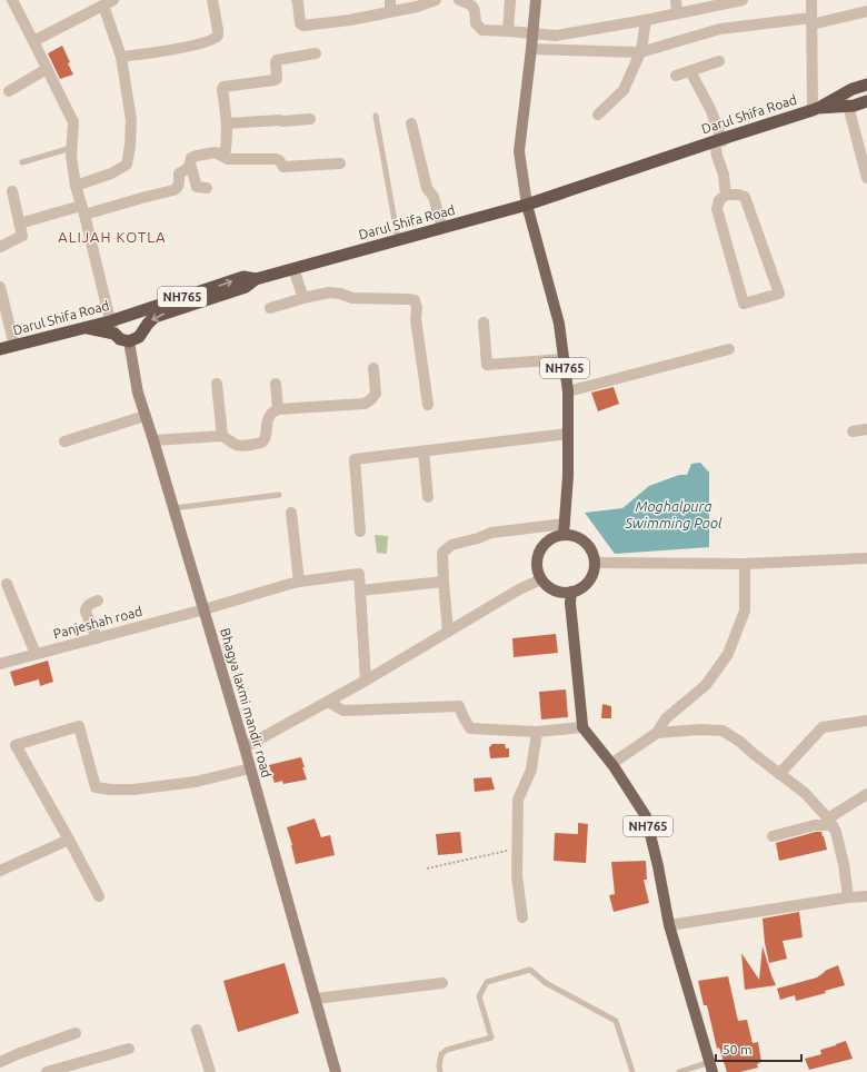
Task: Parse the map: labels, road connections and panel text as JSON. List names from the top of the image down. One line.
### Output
{"streets":{"highway":["Darul Shifa Road","NH765"],"main road":["Bhagya laxmi mandir road"],"street":["Panjeshah road"]},"crossings":[["Darul Shifa Road","NH765"],["NH765","Bhagya laxmi mandir road"],["Panjeshah road","Bhagya laxmi mandir road"]],"districts":["ALIJAH KOTLA"],"water":["Moghalpura Swimming Pool"],"scale_bar":"50 m"}
